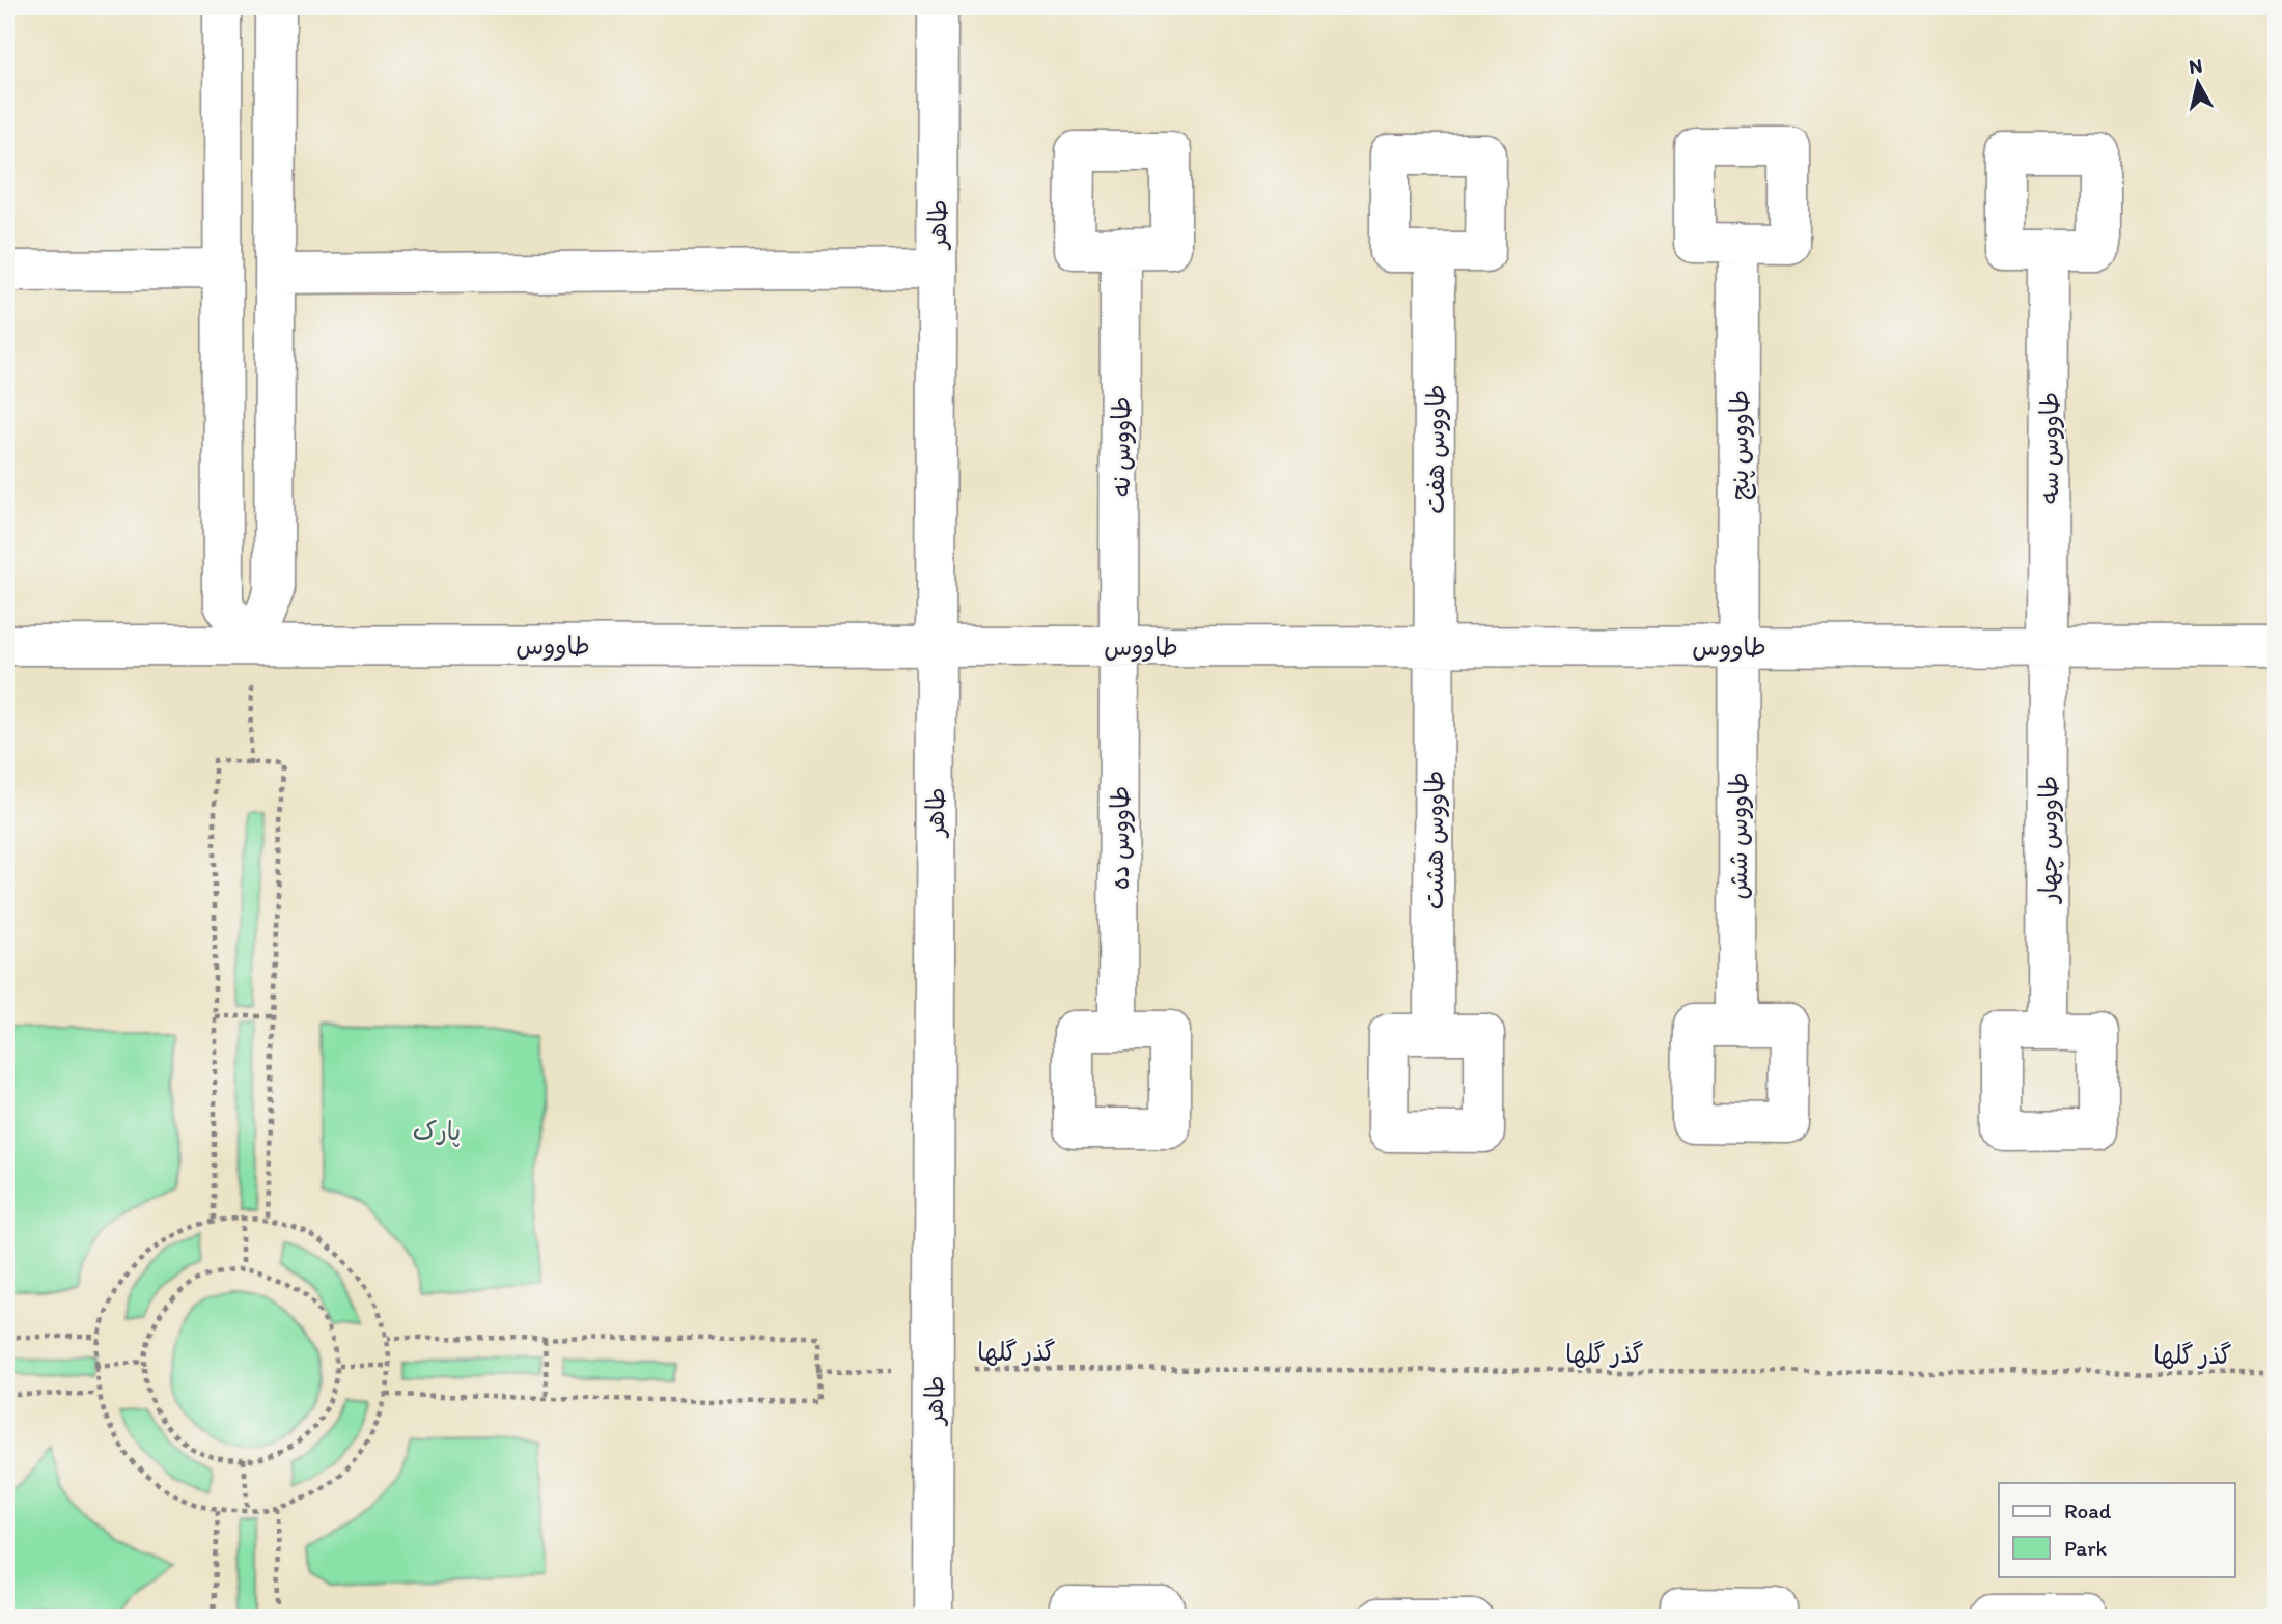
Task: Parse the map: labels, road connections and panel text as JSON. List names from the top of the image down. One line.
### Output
{"streets":{"street":["طاهر","طاووس پنج","طاووس نه","طاووس سه","طاووس هفت","طاووس","طاووس شش","طاووس ده","طاووس چهار","طاووس هشت"],"path":["گذر گلها"]},"crossings":[["طاهر","طاووس"],["طاهر","گذر گلها"],["طاووس پنج","طاووس"],["طاووس پنج","طاووس شش"],["طاووس نه","طاووس"],["طاووس نه","طاووس ده"],["طاووس سه","طاووس"],["طاووس سه","طاووس چهار"],["طاووس هفت","طاووس"],["طاووس هفت","طاووس هشت"],["طاووس","طاووس شش"],["طاووس","طاووس ده"],["طاووس","طاووس چهار"],["طاووس","طاووس هشت"]],"parks":["پارک"],"legend":["Road","Park"],"north":"top"}
